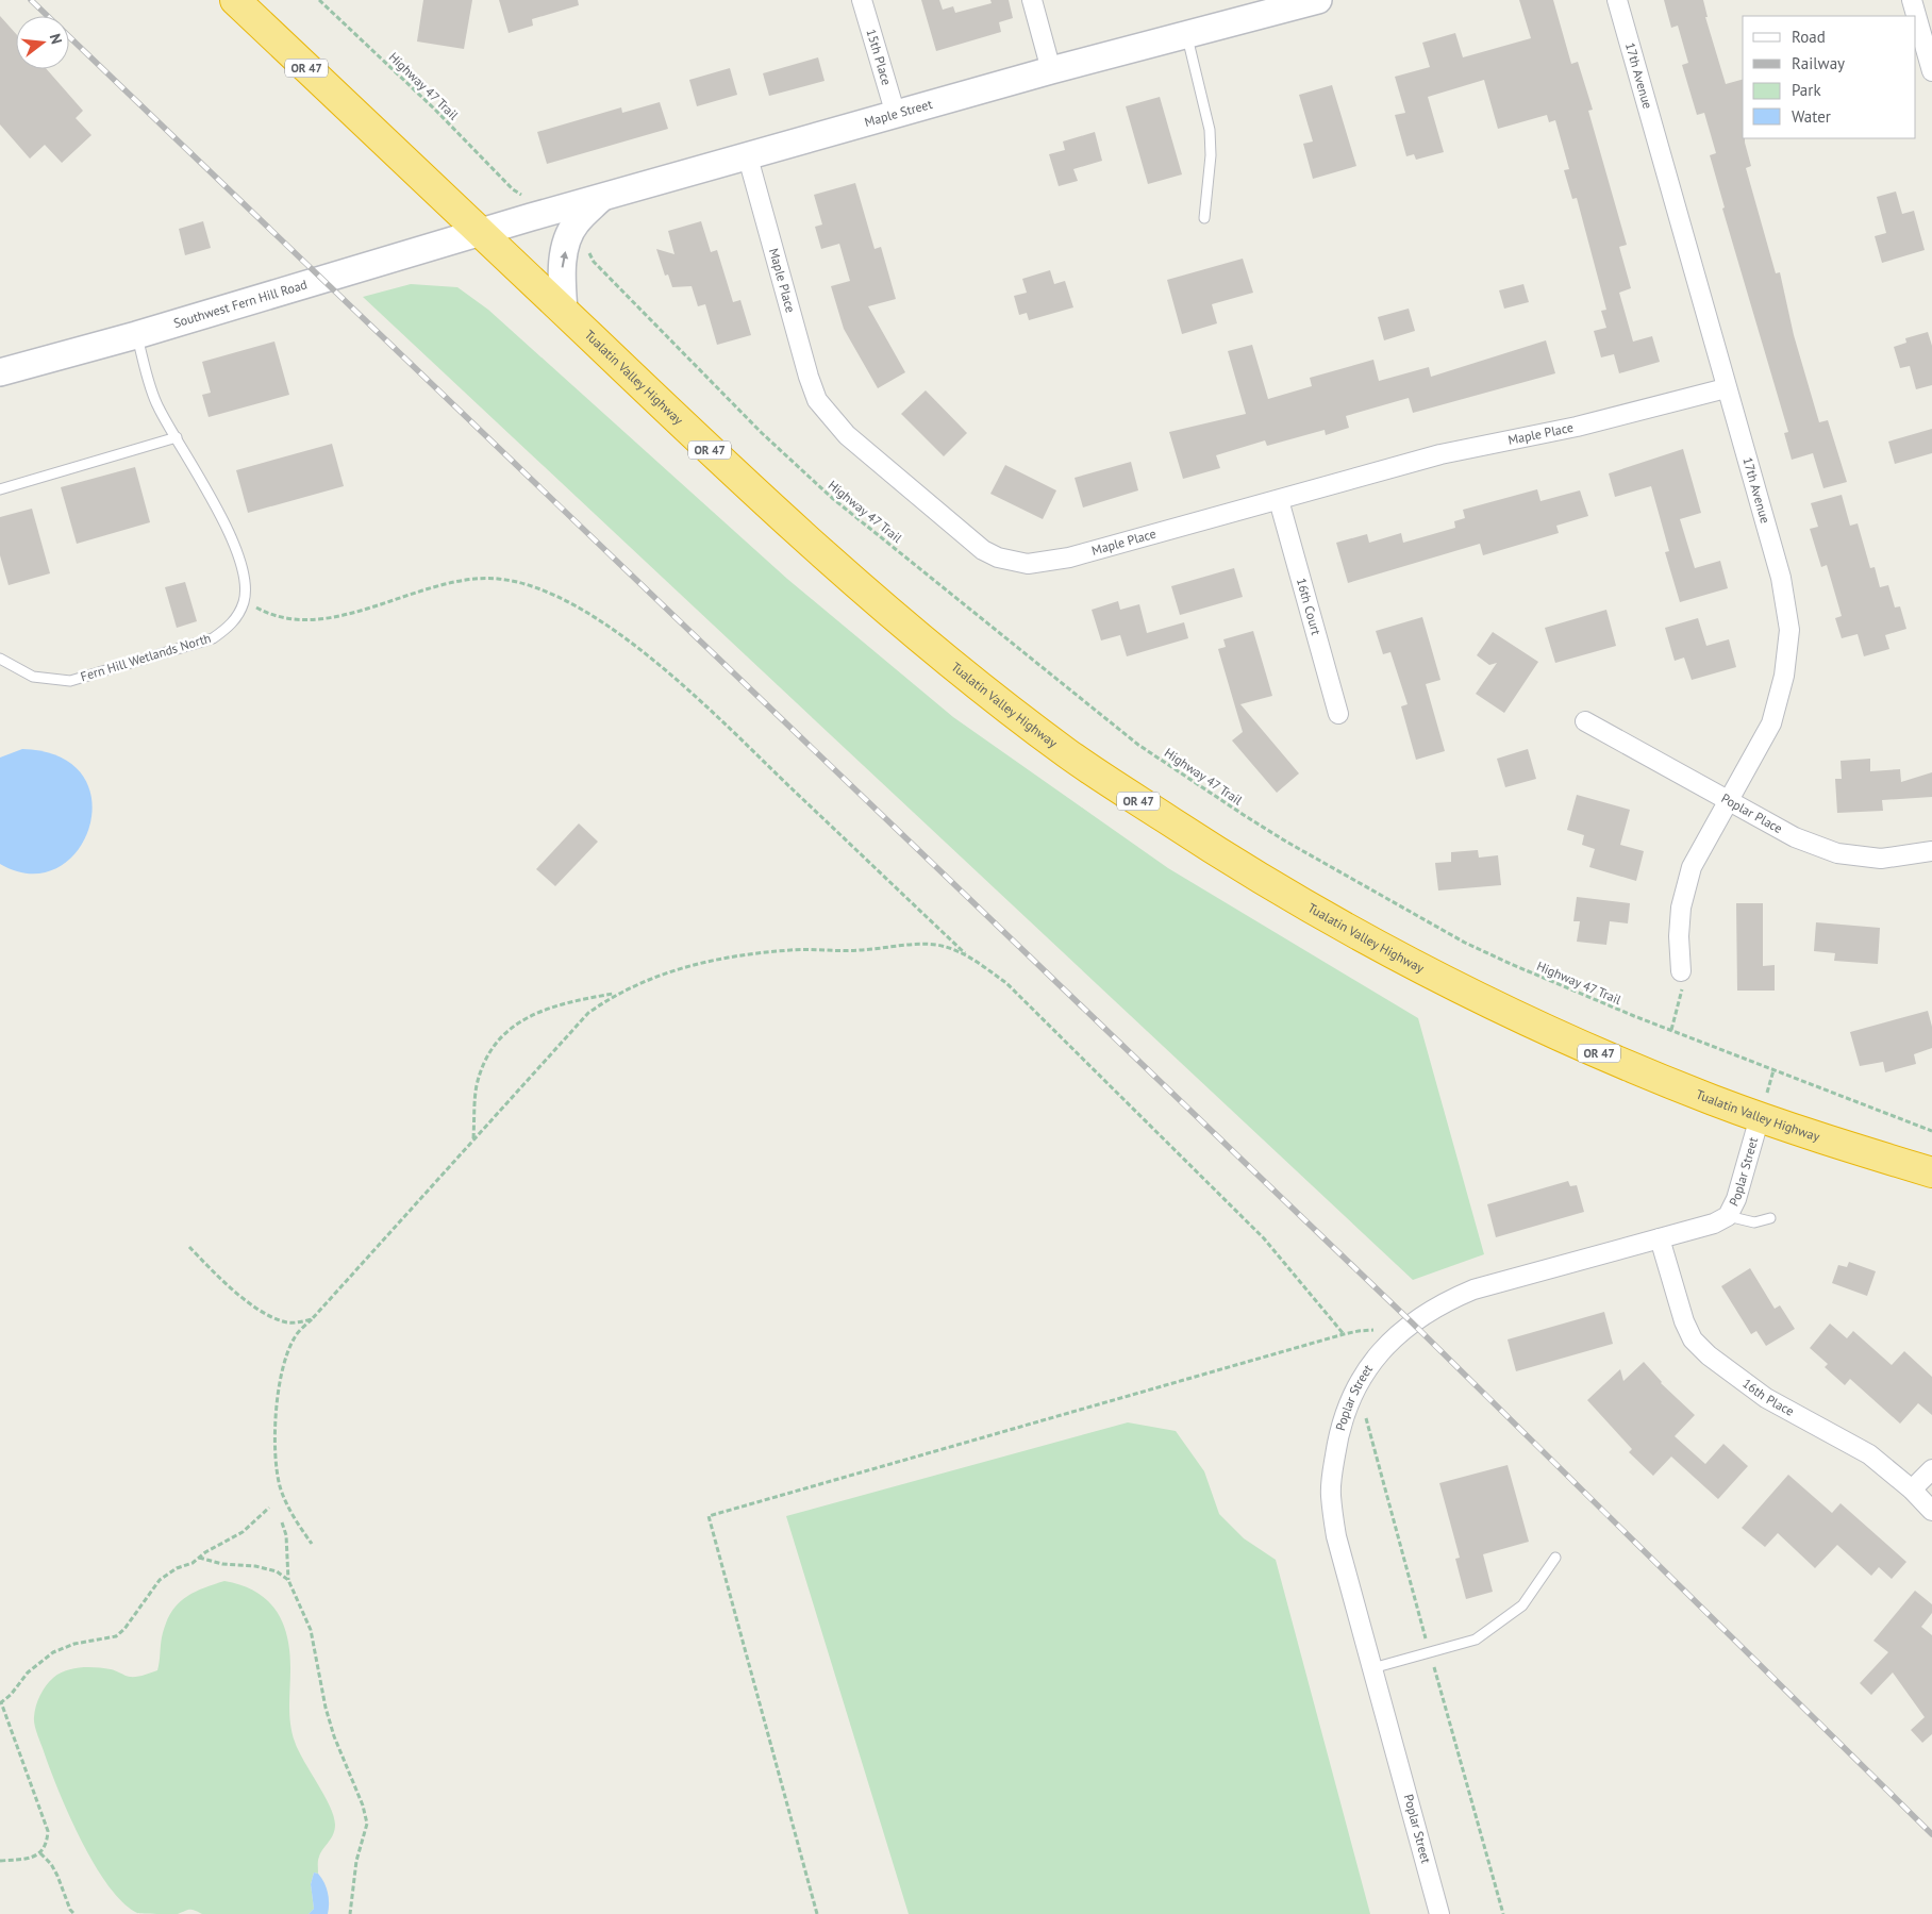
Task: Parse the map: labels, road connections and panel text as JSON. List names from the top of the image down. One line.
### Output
{"streets":{"highway":["OR 47","Tualatin Valley Highway"],"street":["15th Place","17th Avenue","Maple Street","Maple Place","Southwest Fern Hill Road","16th Court","Poplar Place","Poplar Street","16th Place"],"lane":["Fern Hill Wetlands North"],"path":["Highway 47 Trail"]},"crossings":[["15th Place","Maple Street"],["17th Avenue","Maple Place"],["17th Avenue","Poplar Place"],["Maple Street","Maple Place"],["Maple Street","Southwest Fern Hill Road"],["Maple Street","Tualatin Valley Highway"],["Maple Place","16th Court"],["Southwest Fern Hill Road","Tualatin Valley Highway"],["Tualatin Valley Highway","Poplar Street"],["Poplar Street","16th Place"]],"legend":["Road","Railway","Park","Water"],"north":"right"}
